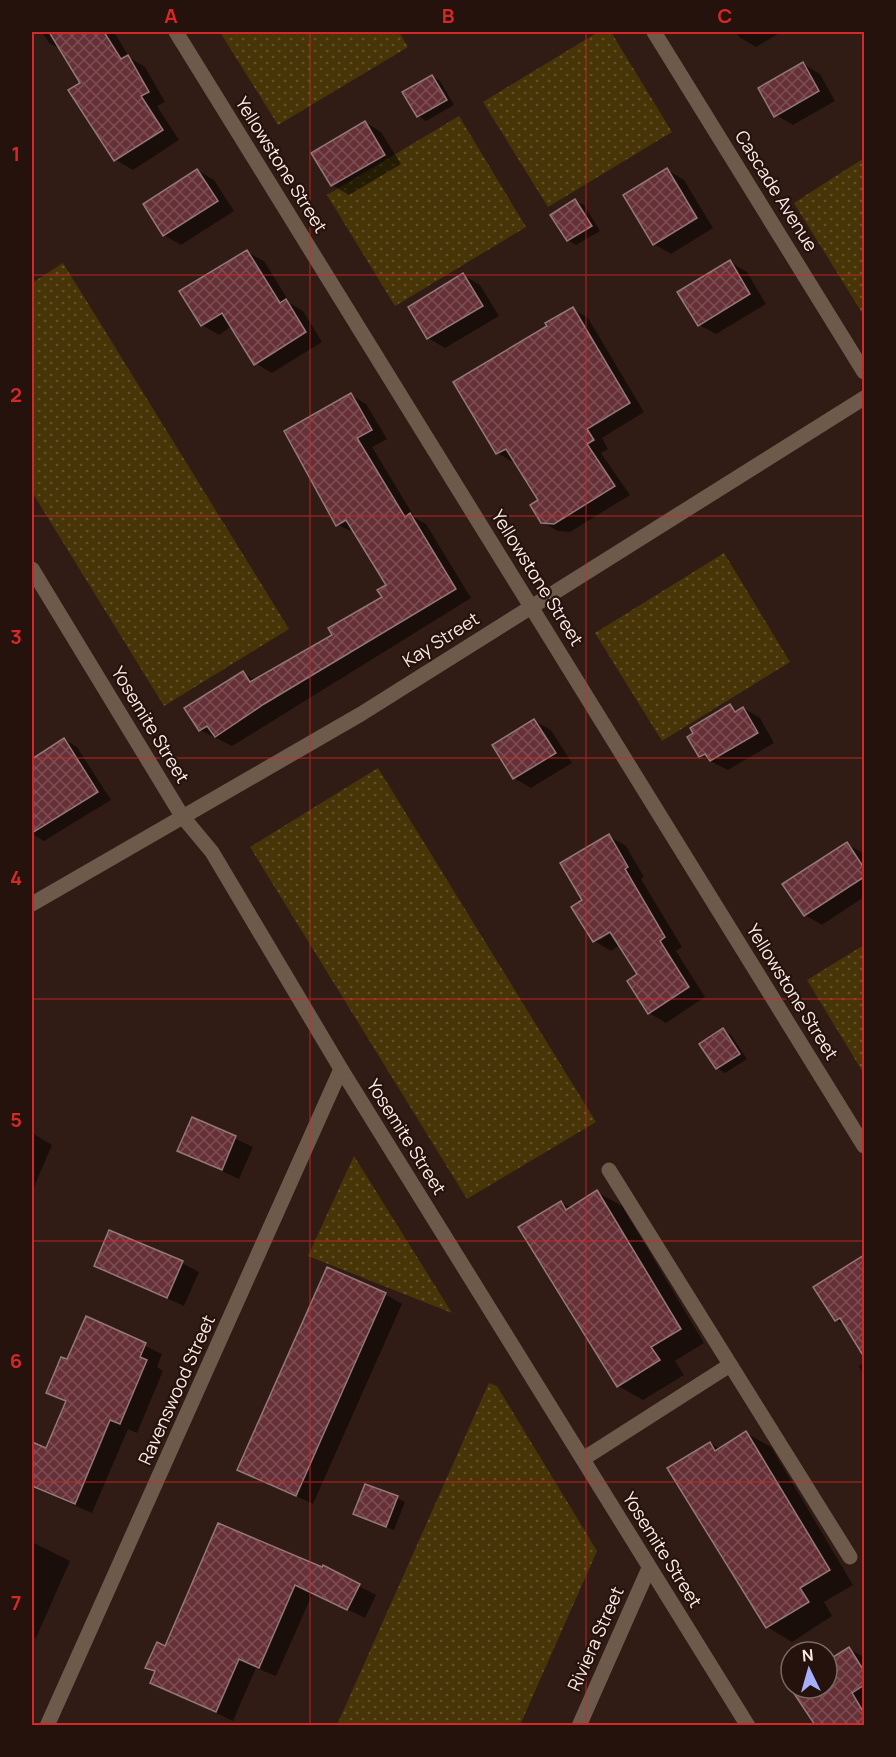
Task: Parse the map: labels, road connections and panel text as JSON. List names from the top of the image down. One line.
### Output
{"streets":{"street":["Yellowstone Street","Cascade Avenue","Kay Street","Yosemite Street","Ravenswood Street","Riviera Street"]},"crossings":[["Yellowstone Street","Kay Street"],["Kay Street","Yosemite Street"],["Yosemite Street","Ravenswood Street"],["Yosemite Street","Riviera Street"]],"north":"top","grid":{"columns":["A","B","C"],"rows":["1","2","3","4","5","6","7"]}}
